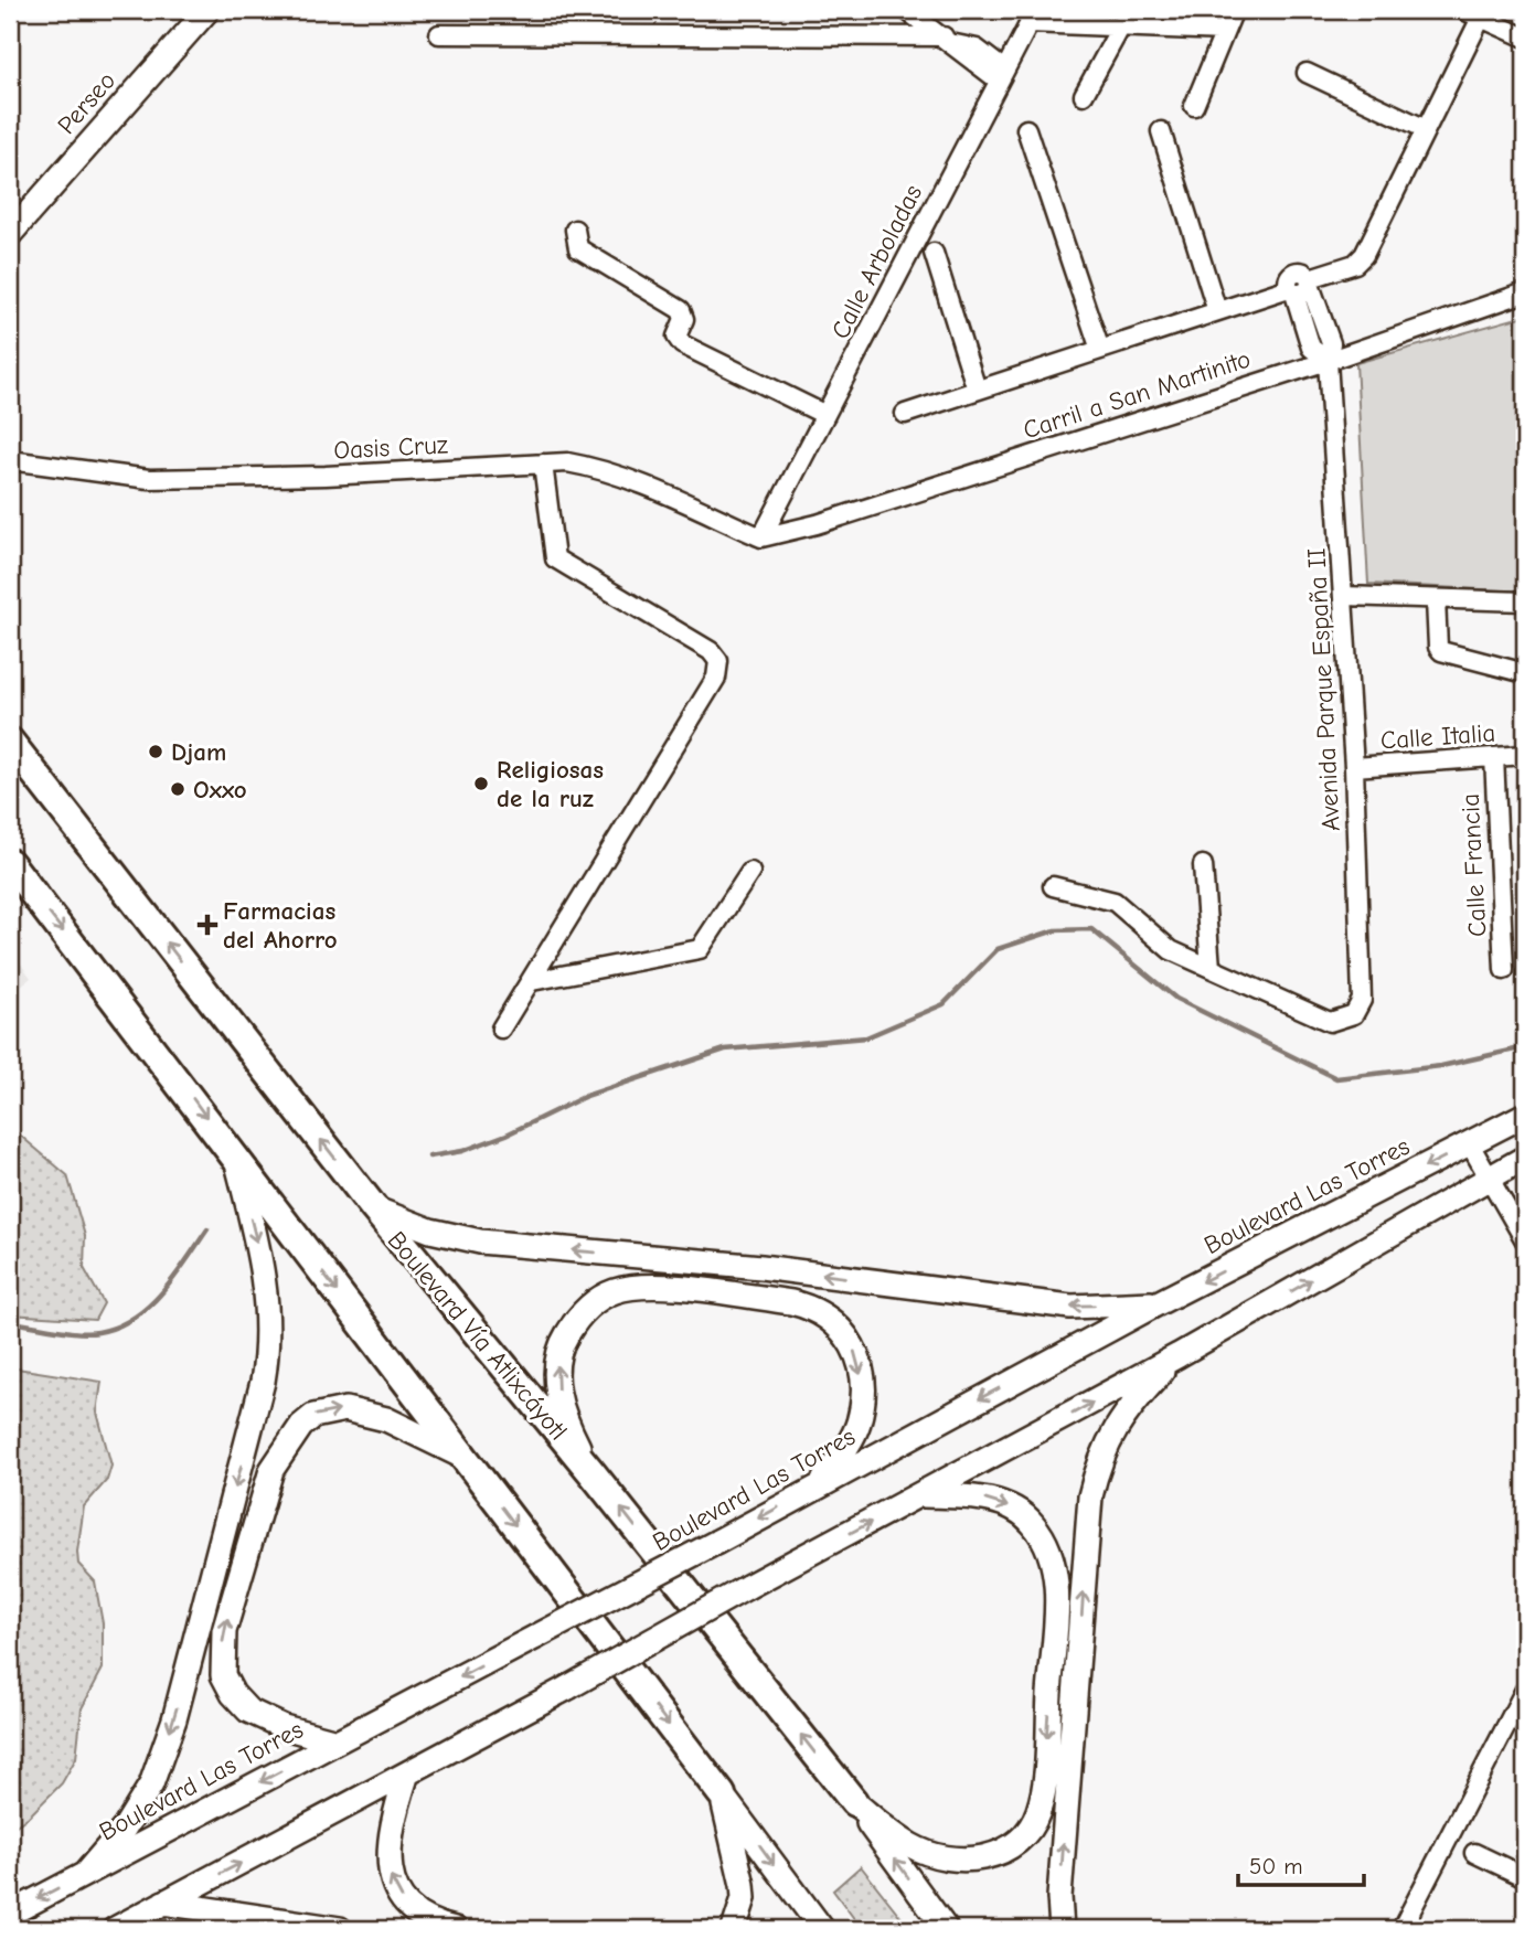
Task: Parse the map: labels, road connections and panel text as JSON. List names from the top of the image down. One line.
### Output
{"streets":{"main road":["Perseo","Boulevard Las Torres","Boulevard Vía Atlixcáyotl"],"street":["Calle Arboladas","Carril a San Martinito","Oasis Cruz","Avenida Parque España II","Calle Italia","Calle Francia"]},"crossings":[["Calle Arboladas","Carril a San Martinito"],["Calle Arboladas","Oasis Cruz"],["Carril a San Martinito","Oasis Cruz"],["Carril a San Martinito","Avenida Parque España II"],["Avenida Parque España II","Calle Italia"],["Calle Italia","Calle Francia"]],"places":{"other":["Djam","Religiosas de la ruz","Oxxo"],"health":["Farmacias del Ahorro"]},"scale_bar":"50 m"}
